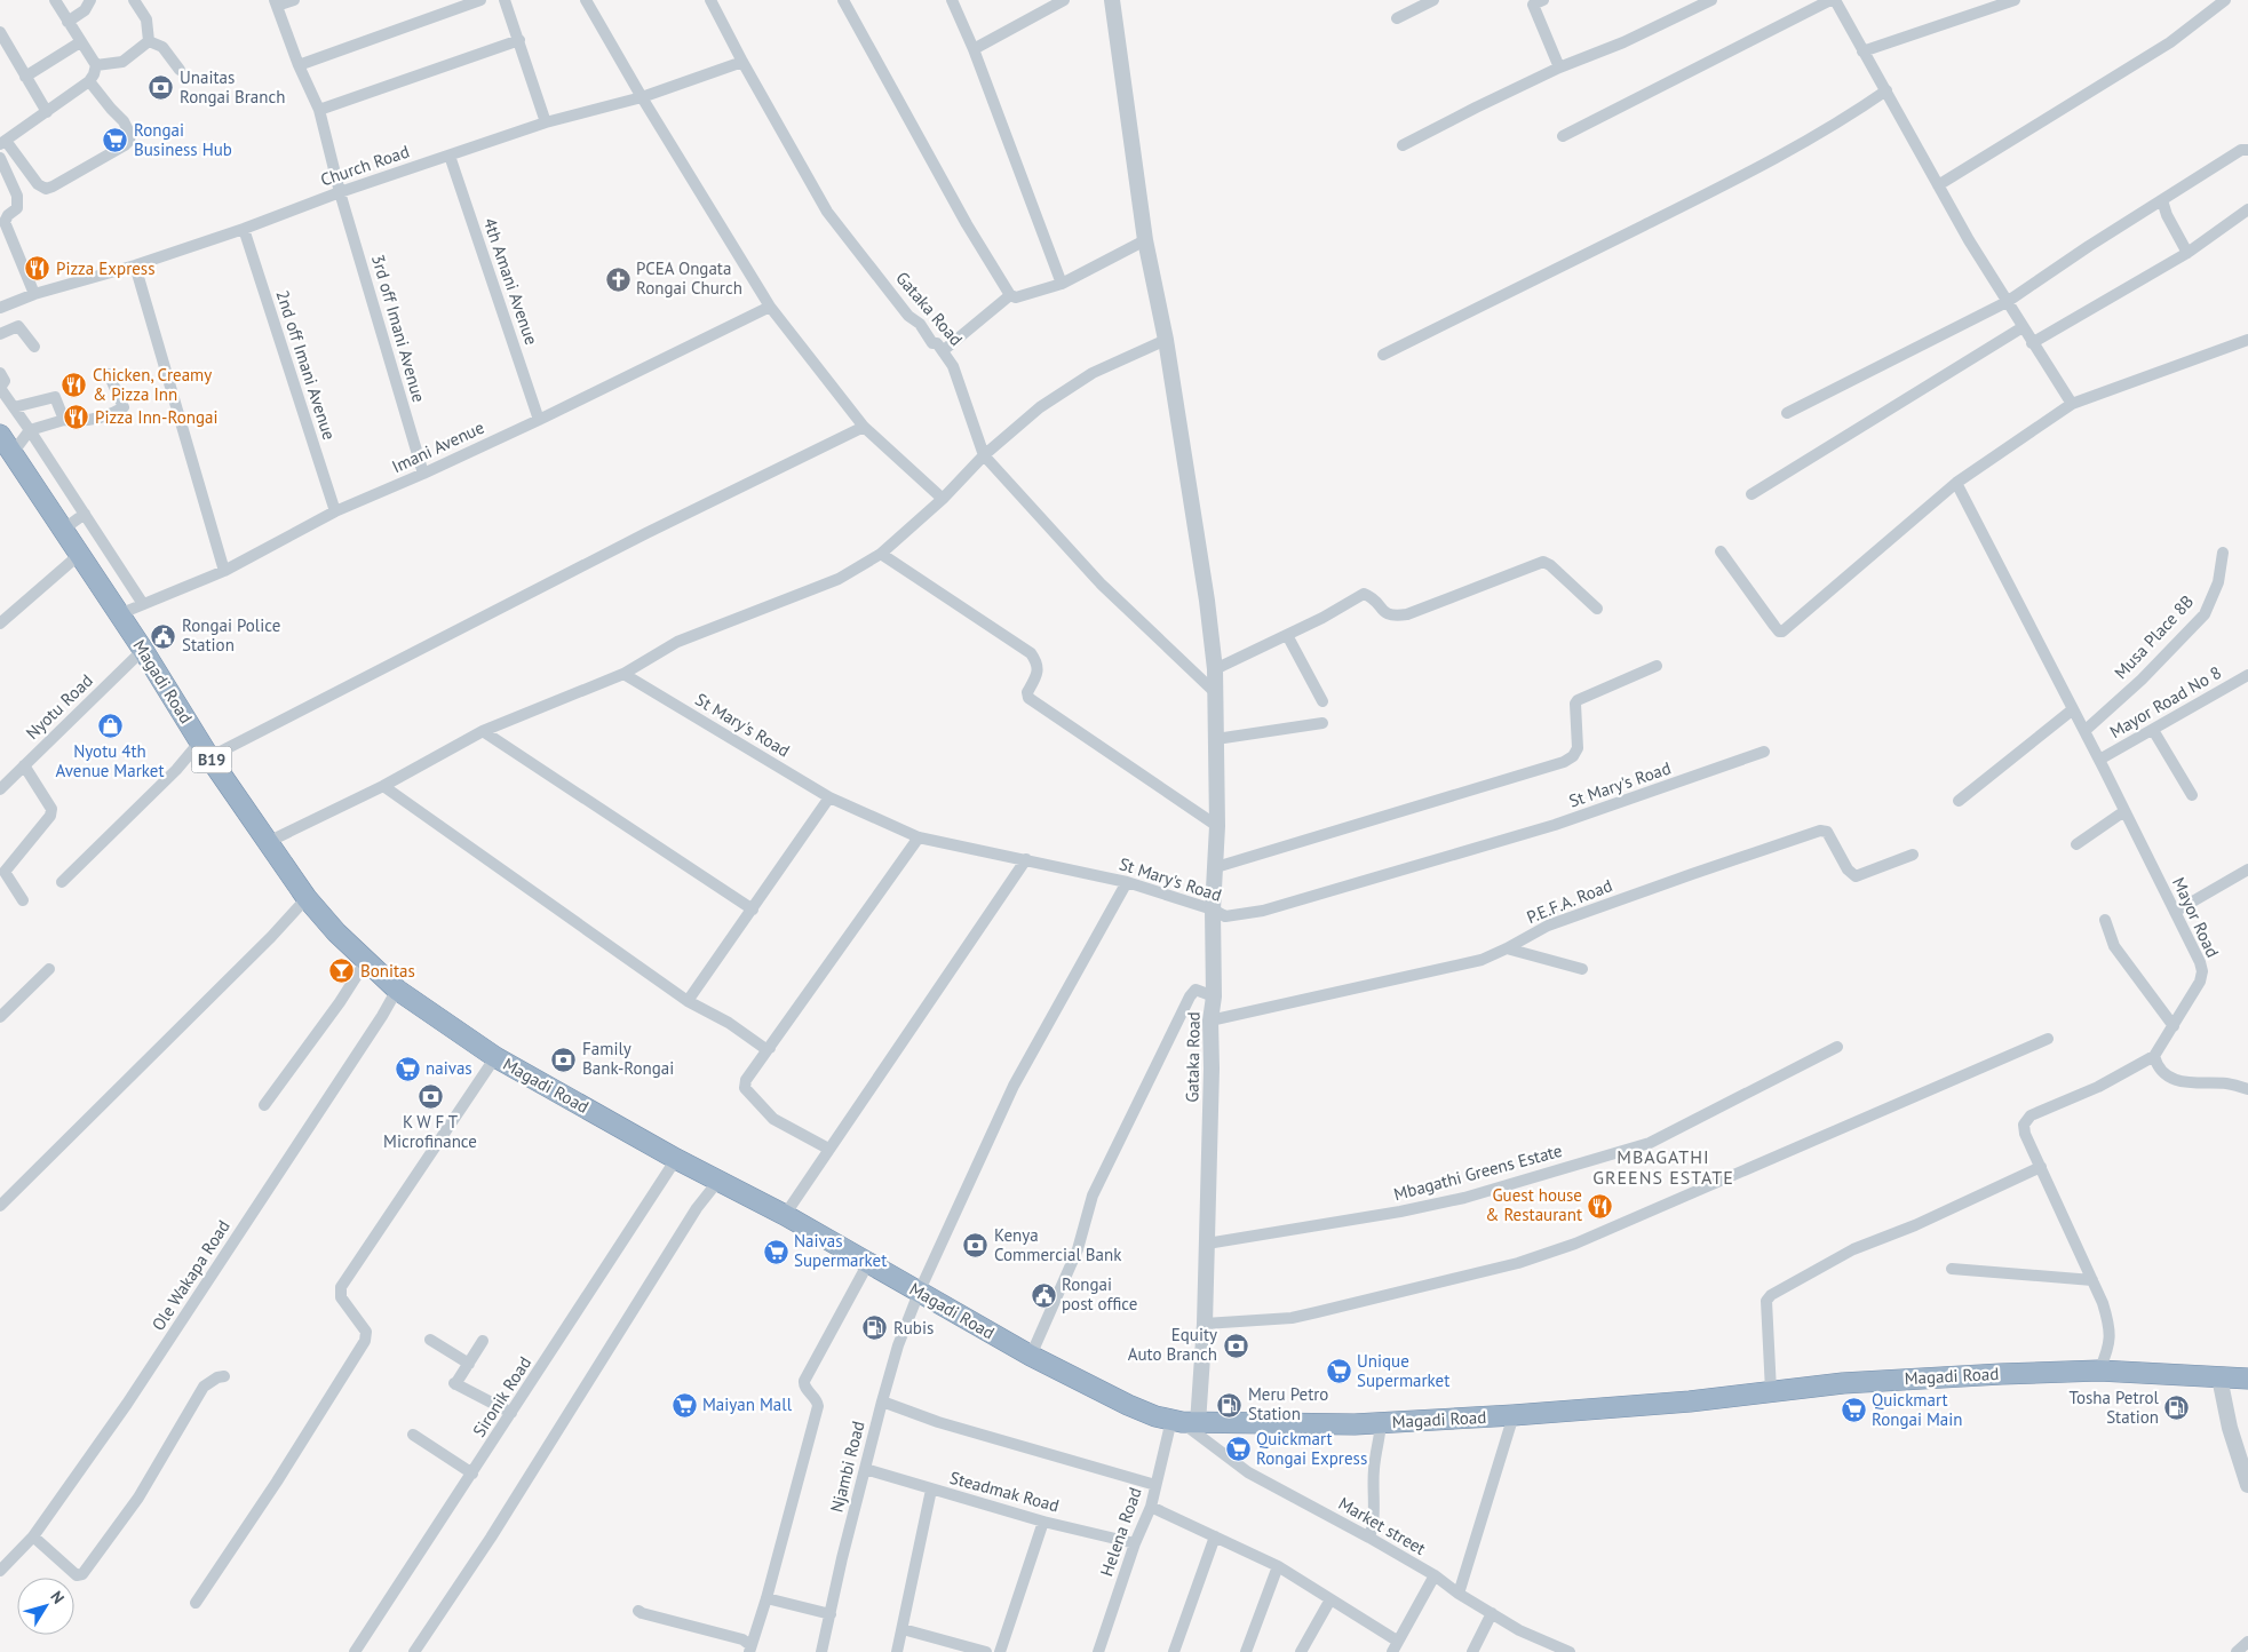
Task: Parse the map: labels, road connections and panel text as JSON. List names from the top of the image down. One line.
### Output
{"streets":{"highway":["Magadi Road","B19"],"street":["Church Road","4th Amani Avenue","Gataka Road","3rd off Imani Avenue","2nd off Imani Avenue","Imani Avenue","Musa Place 8B","Mayor Road No 8","Nyotu Road","St Mary's Road","P.E.F.A. Road","Mayor Road","Mbagathi Greens Estate","Ole Wakapa Road","Sironik Road","Njambi Road","Steadmak Road","Market street","Helena Road"]},"crossings":[["Church Road","4th Amani Avenue"],["Church Road","Gataka Road"],["Church Road","3rd off Imani Avenue"],["Church Road","2nd off Imani Avenue"],["4th Amani Avenue","Imani Avenue"],["Gataka Road","Magadi Road"],["Gataka Road","St Mary's Road"],["Gataka Road","P.E.F.A. Road"],["Gataka Road","Mbagathi Greens Estate"],["Gataka Road","Market street"],["Gataka Road","Helena Road"],["3rd off Imani Avenue","Imani Avenue"],["2nd off Imani Avenue","Imani Avenue"],["Imani Avenue","Magadi Road"],["Musa Place 8B","Mayor Road"],["Magadi Road","Nyotu Road"],["Magadi Road","Mayor Road"],["Magadi Road","Ole Wakapa Road"],["Magadi Road","Sironik Road"],["Magadi Road","Njambi Road"],["Magadi Road","Market street"],["Magadi Road","Helena Road"],["Mayor Road No 8","Mayor Road"],["St Mary's Road","Njambi Road"],["Njambi Road","Steadmak Road"],["Steadmak Road","Helena Road"],["Market street","Helena Road"]],"districts":["MBAGATHI GREENS ESTATE"],"places":{"bank":["Unaitas Rongai Branch","Family Bank-Rongai","K W F T Microfinance","Kenya Commercial Bank","Equity Auto Branch"],"supermarket":["Rongai Business Hub","naivas","Naivas Supermarket","Unique Supermarket","Maiyan Mall","Quickmart Rongai Main","Quickmart Rongai Express"],"restaurant":["Pizza Express","Chicken, Creamy & Pizza Inn","Pizza Inn-Rongai","Guest house & Restaurant"],"church":["PCEA Ongata Rongai Church"],"public building":["Rongai Police Station","Rongai post office"],"shop":["Nyotu 4th Avenue Market"],"bar":["Bonitas"],"fuel station":["Rubis","Meru Petro Station","Tosha Petrol Station"]},"north":"top right"}
